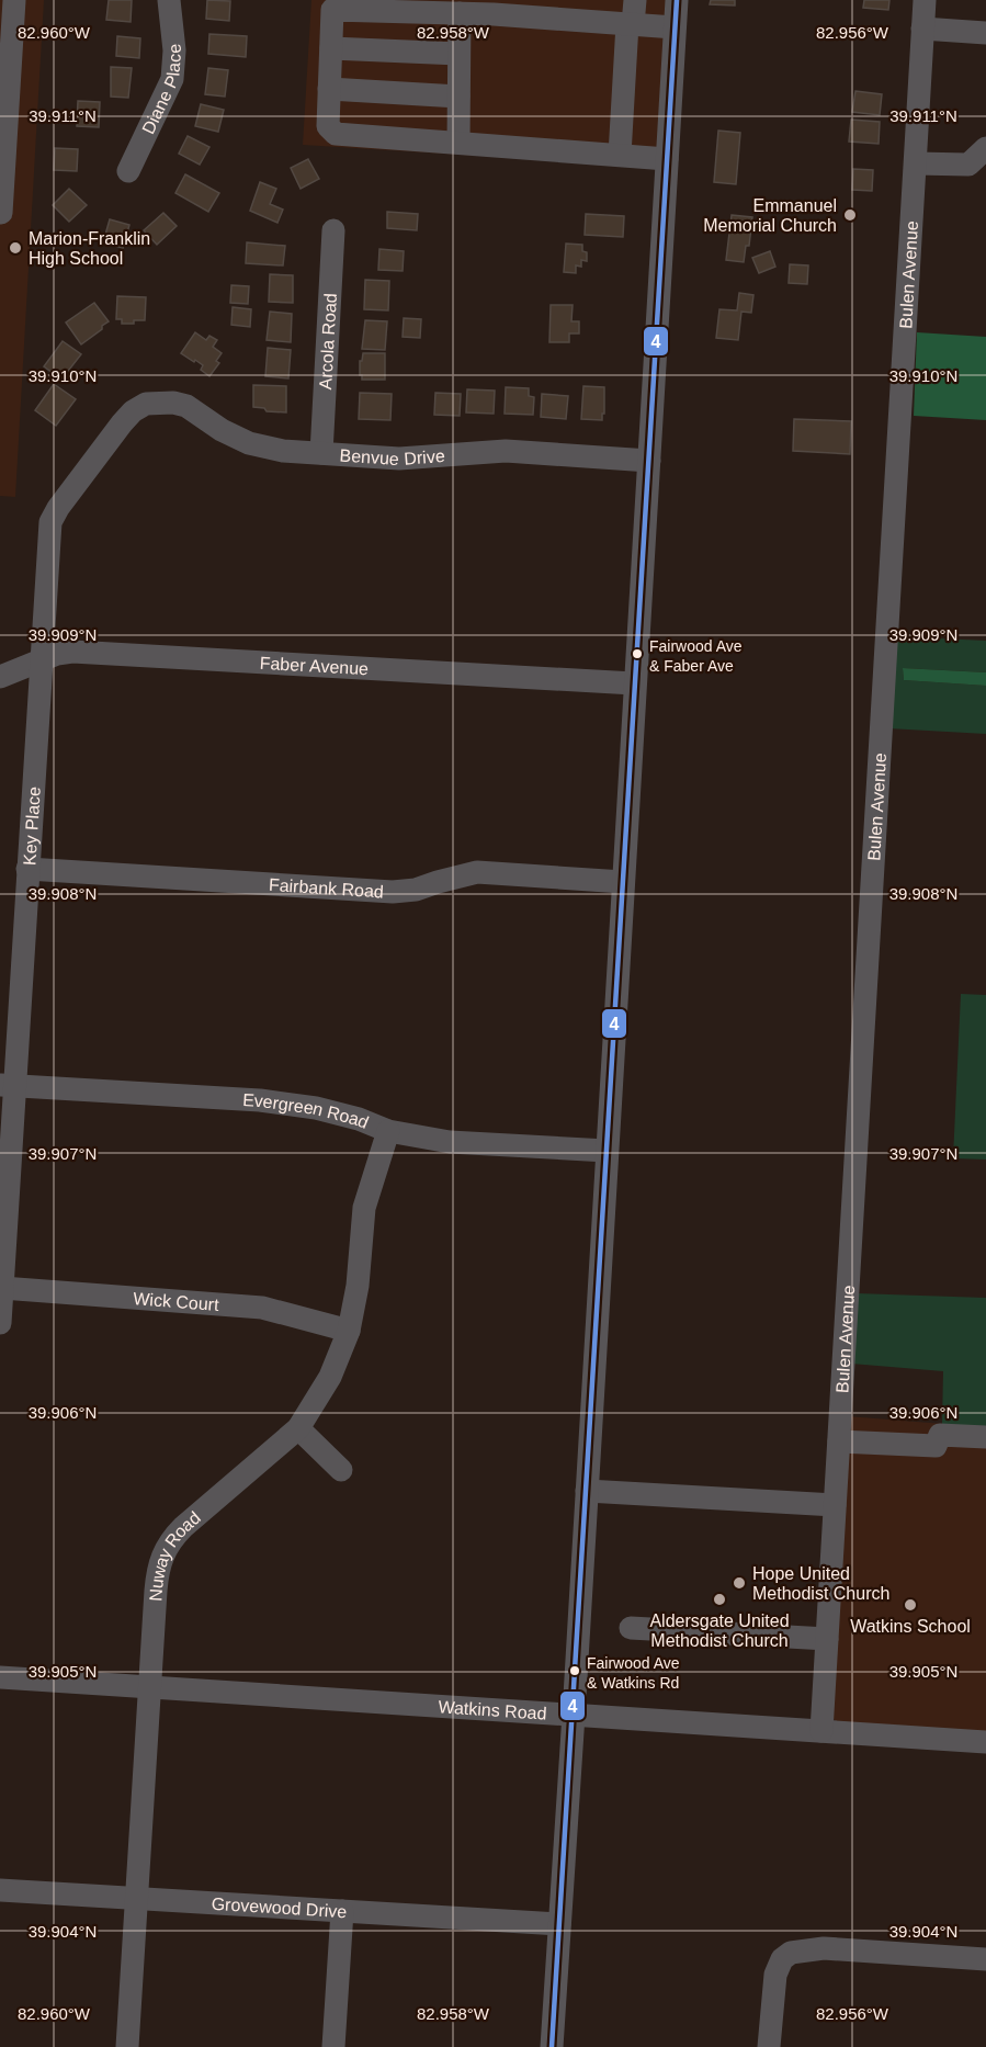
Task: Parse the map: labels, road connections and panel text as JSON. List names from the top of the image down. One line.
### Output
{"streets":{"street":["Diane Place","Bulen Avenue","Arcola Road","Benvue Drive","Faber Avenue","Key Place","Fairbank Road","Evergreen Road","Wick Court","Nuway Road","Watkins Road","Grovewood Drive"]},"crossings":[["Bulen Avenue","Watkins Road"],["Arcola Road","Benvue Drive"],["Benvue Drive","Key Place"],["Faber Avenue","Key Place"],["Key Place","Fairbank Road"],["Key Place","Evergreen Road"],["Key Place","Wick Court"],["Evergreen Road","Nuway Road"],["Wick Court","Nuway Road"],["Nuway Road","Watkins Road"],["Nuway Road","Grovewood Drive"]],"places":["Emmanuel Memorial Church","Marion-Franklin High School","Fairwood Ave & Faber Ave","Hope United Methodist Church","Aldersgate United Methodist Church","Watkins School","Fairwood Ave & Watkins Rd"],"lines":["transit line 4"],"coordinates":["82.960°W","82.958°W","82.956°W","39.911°N","39.910°N","39.909°N","39.908°N","39.907°N","39.906°N","39.905°N","39.904°N"]}
